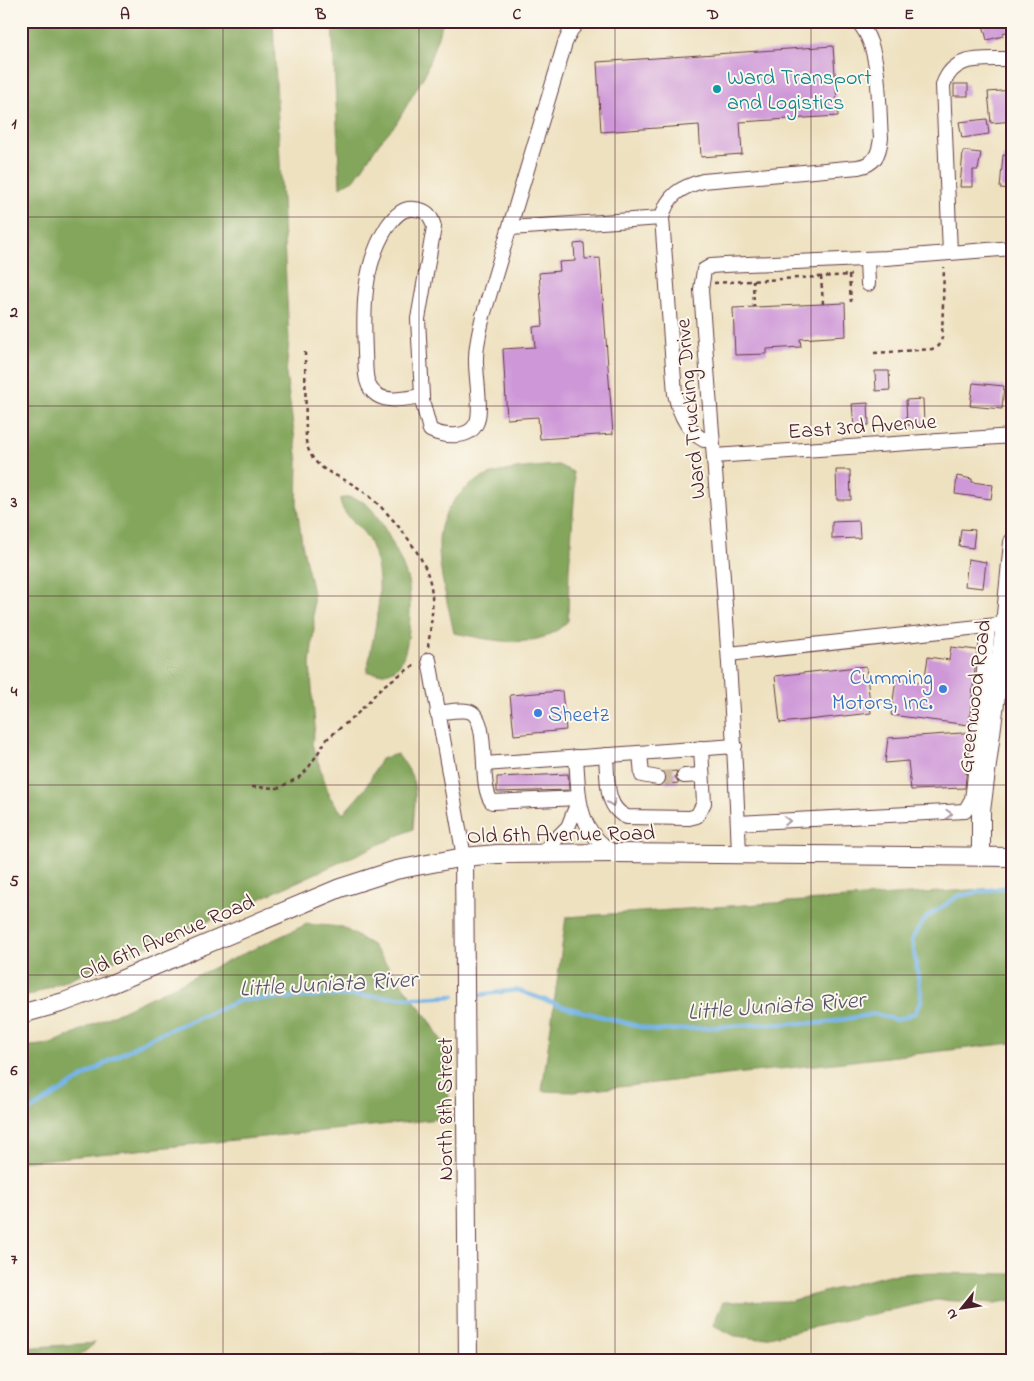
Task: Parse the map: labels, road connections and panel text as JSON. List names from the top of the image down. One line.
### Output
{"streets":{"main road":["Greenwood Road","Old 6th Avenue Road","North 8th Street"],"street":["Ward Trucking Drive","East 3rd Avenue"]},"crossings":[["Ward Trucking Drive","East 3rd Avenue"],["Ward Trucking Drive","Old 6th Avenue Road"],["Greenwood Road","Old 6th Avenue Road"],["Old 6th Avenue Road","North 8th Street"]],"water":["Little Juniata River"],"places":["Ward Transport and Logistics","Cumming Motors, Inc.","Sheetz"],"north":"bottom left","grid":{"columns":["A","B","C","D","E"],"rows":["1","2","3","4","5","6","7"]}}
